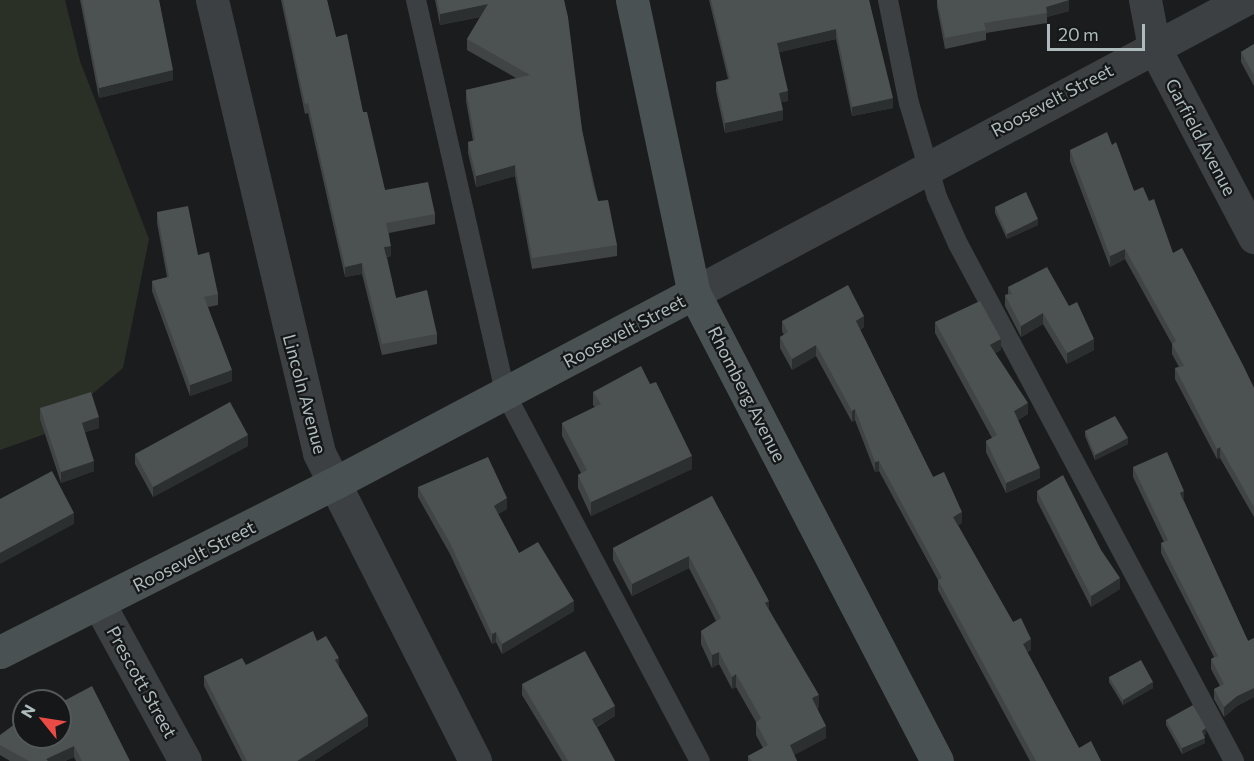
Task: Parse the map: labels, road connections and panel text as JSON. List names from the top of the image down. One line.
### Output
{"streets":{"street":["Roosevelt Street","Garfield Avenue","Lincoln Avenue","Rhomberg Avenue","Prescott Street"]},"crossings":[["Roosevelt Street","Garfield Avenue"],["Roosevelt Street","Lincoln Avenue"],["Roosevelt Street","Rhomberg Avenue"],["Roosevelt Street","Prescott Street"]],"scale_bar":"20 m","north":"top left"}
